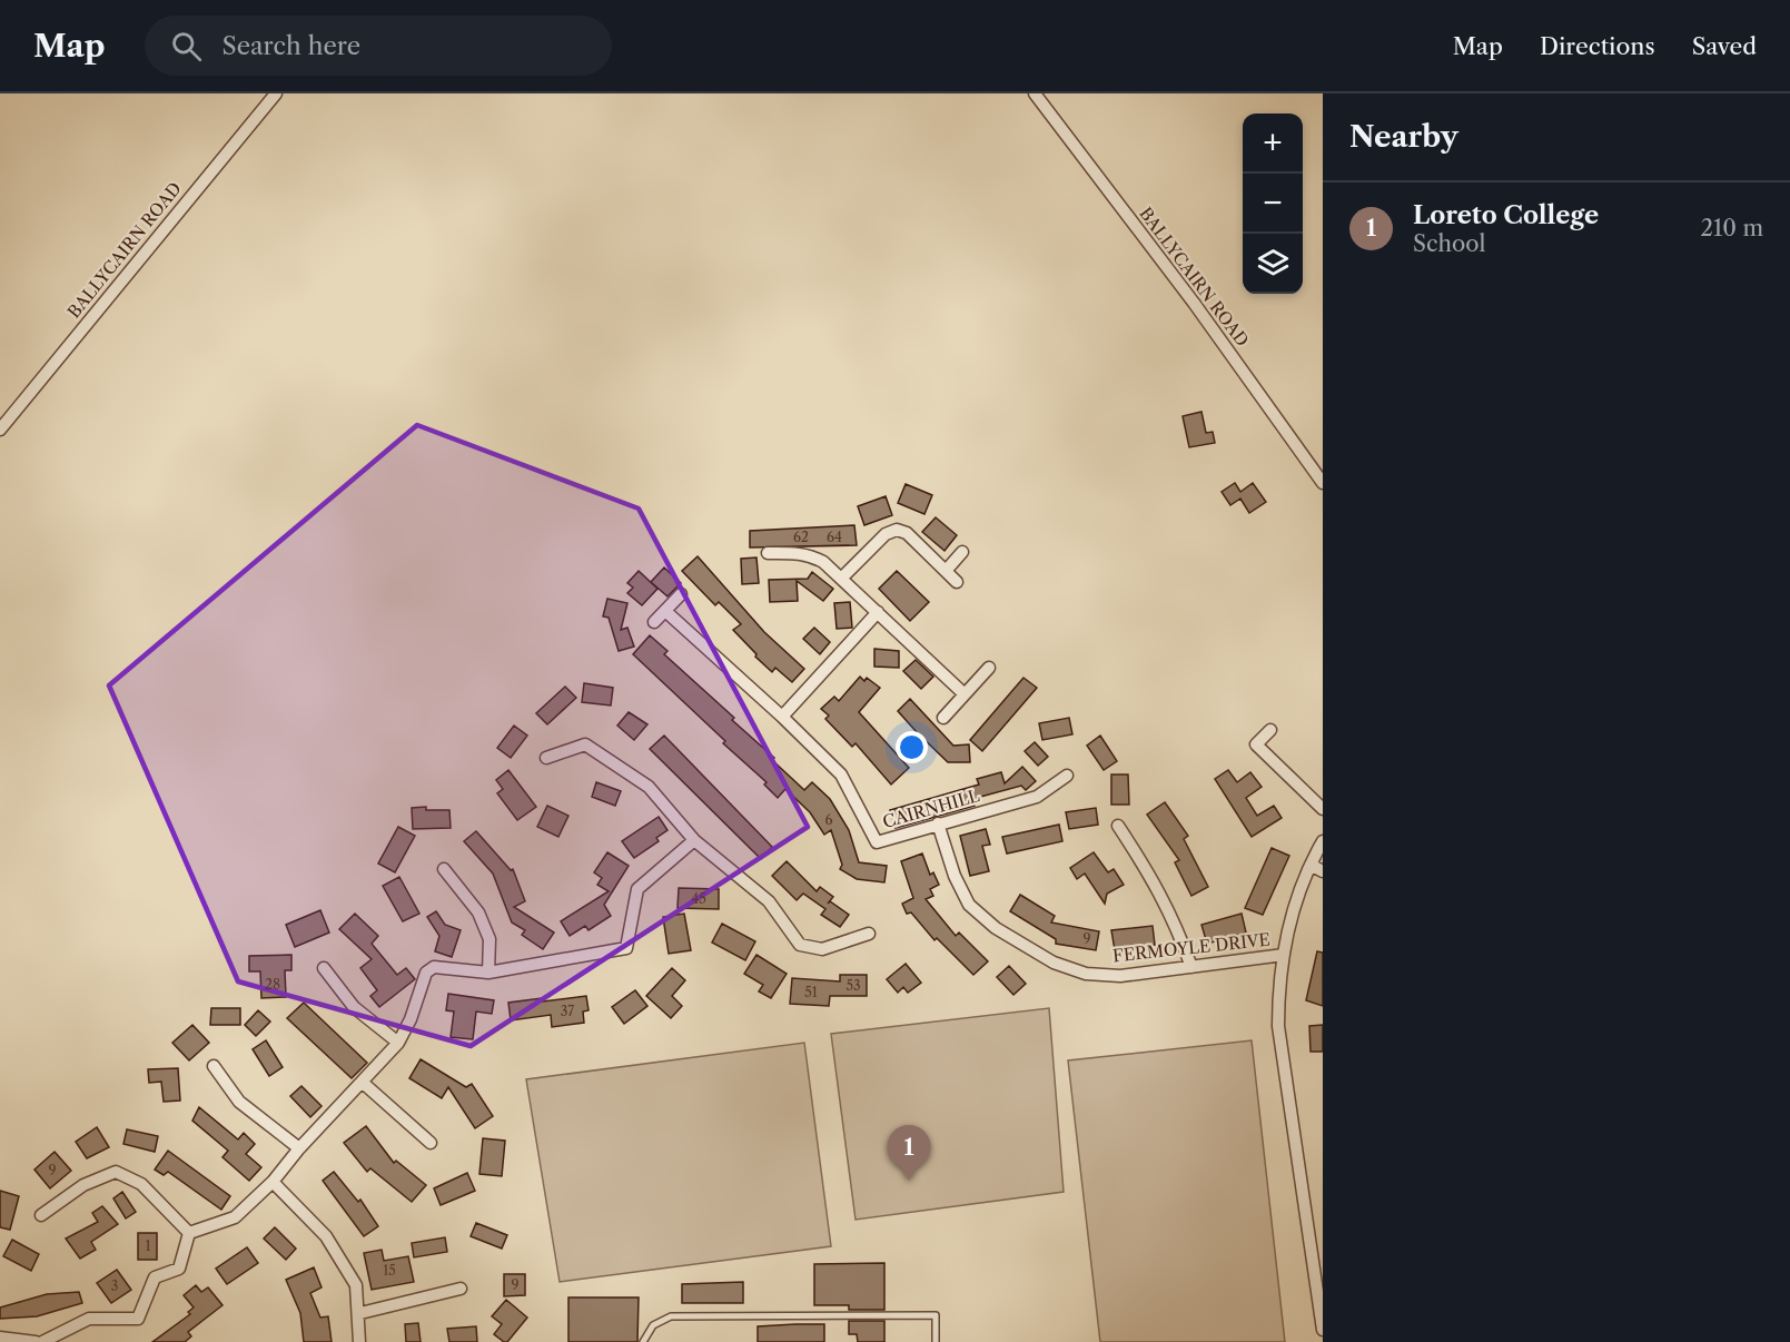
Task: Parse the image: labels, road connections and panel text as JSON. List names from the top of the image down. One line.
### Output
{"streets":{"street":["BALLYCAIRN ROAD","CAIRNHILL","FERMOYLE DRIVE"]},"crossings":[["CAIRNHILL","FERMOYLE DRIVE"]],"house_numbers":["62","64","6","45","9","28","53","51","37","9","1","15","9","3"],"page":{"header":"Map","search":"Search here","nav":["Map","Directions","Saved"],"heading":"Nearby","map_buttons":["+","−"],"list":[{"mark":"1","name":"Loreto College","note":"School","value":"210 m"}],"pins":"1"}}
